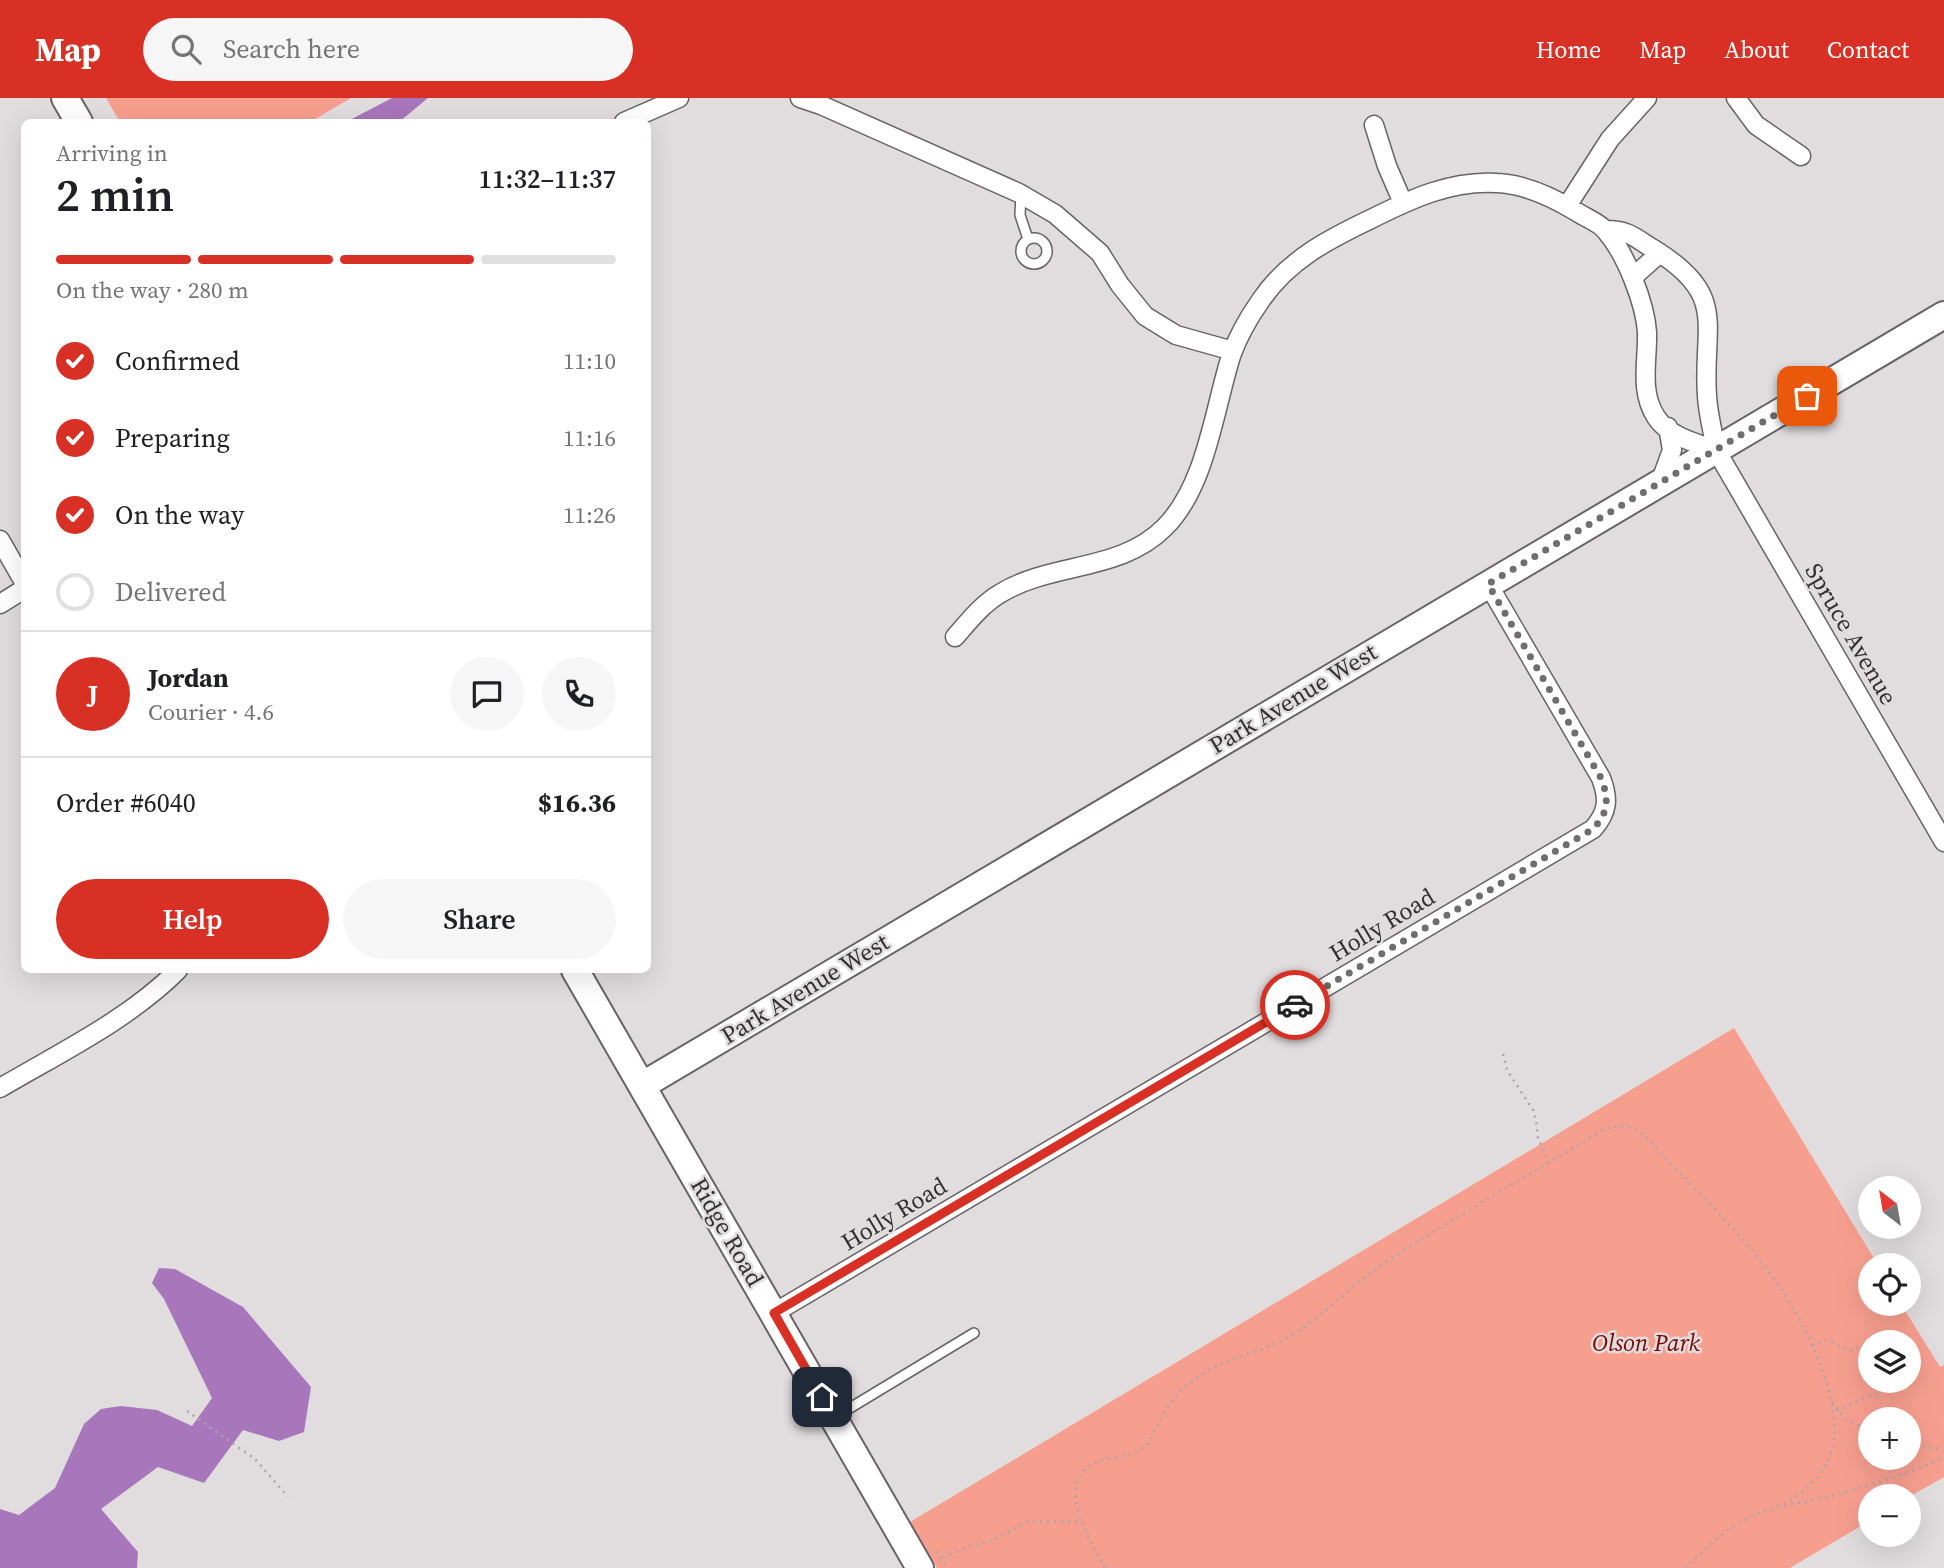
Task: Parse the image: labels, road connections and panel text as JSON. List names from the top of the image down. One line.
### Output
{"streets":{"street":["Spruce Avenue","Park Avenue West","Holly Road","Ridge Road"]},"crossings":[["Spruce Avenue","Park Avenue West"],["Park Avenue West","Holly Road"],["Park Avenue West","Ridge Road"],["Holly Road","Ridge Road"]],"parks":["Olson Park"],"north":"top left","page":{"header":"Map","search":"Search here","nav":["Home","Map","About","Contact"],"heading":["2 min","Arriving in","11:32–11:37"],"panel":["Jordan","Courier · 4.6","Order #6040","$16.36"],"bar":"On the way · 280 m","list":[["Confirmed","11:10"],["Preparing","11:16"],["On the way","11:26"],"Delivered"],"round":"J","buttons":["Help","Share"],"map_buttons":["+","−"]}}
